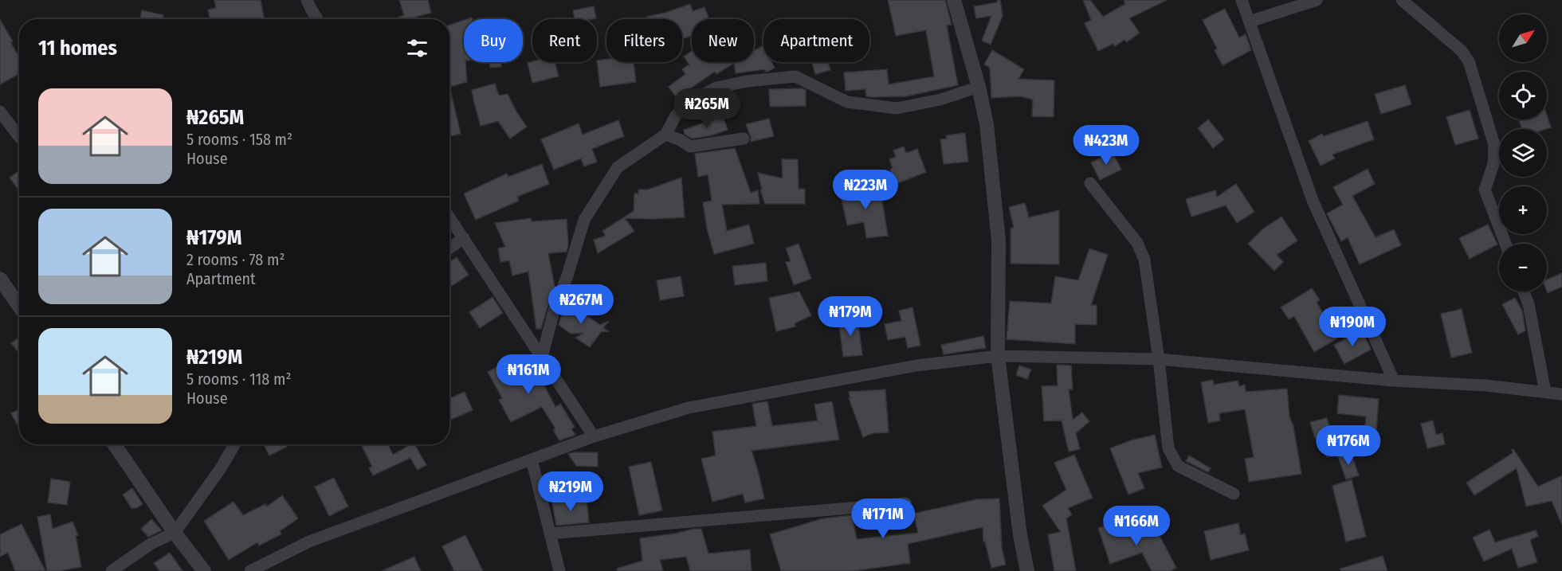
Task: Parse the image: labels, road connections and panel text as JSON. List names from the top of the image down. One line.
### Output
{"north":"top right","page":{"map_buttons":["+","−"],"chip":["Buy","Rent","Filters","New","Apartment"],"heading":"11 homes","list":[{"name":"₦265M","note":"5 rooms · 158 m² · House"},{"name":"₦179M","note":"2 rooms · 78 m² · Apartment"},{"name":"₦219M","note":"5 rooms · 118 m² · House"}],"price":["₦265M","₦423M","₦223M","₦267M","₦179M","₦190M","₦161M","₦176M","₦219M","₦171M","₦166M"]}}
